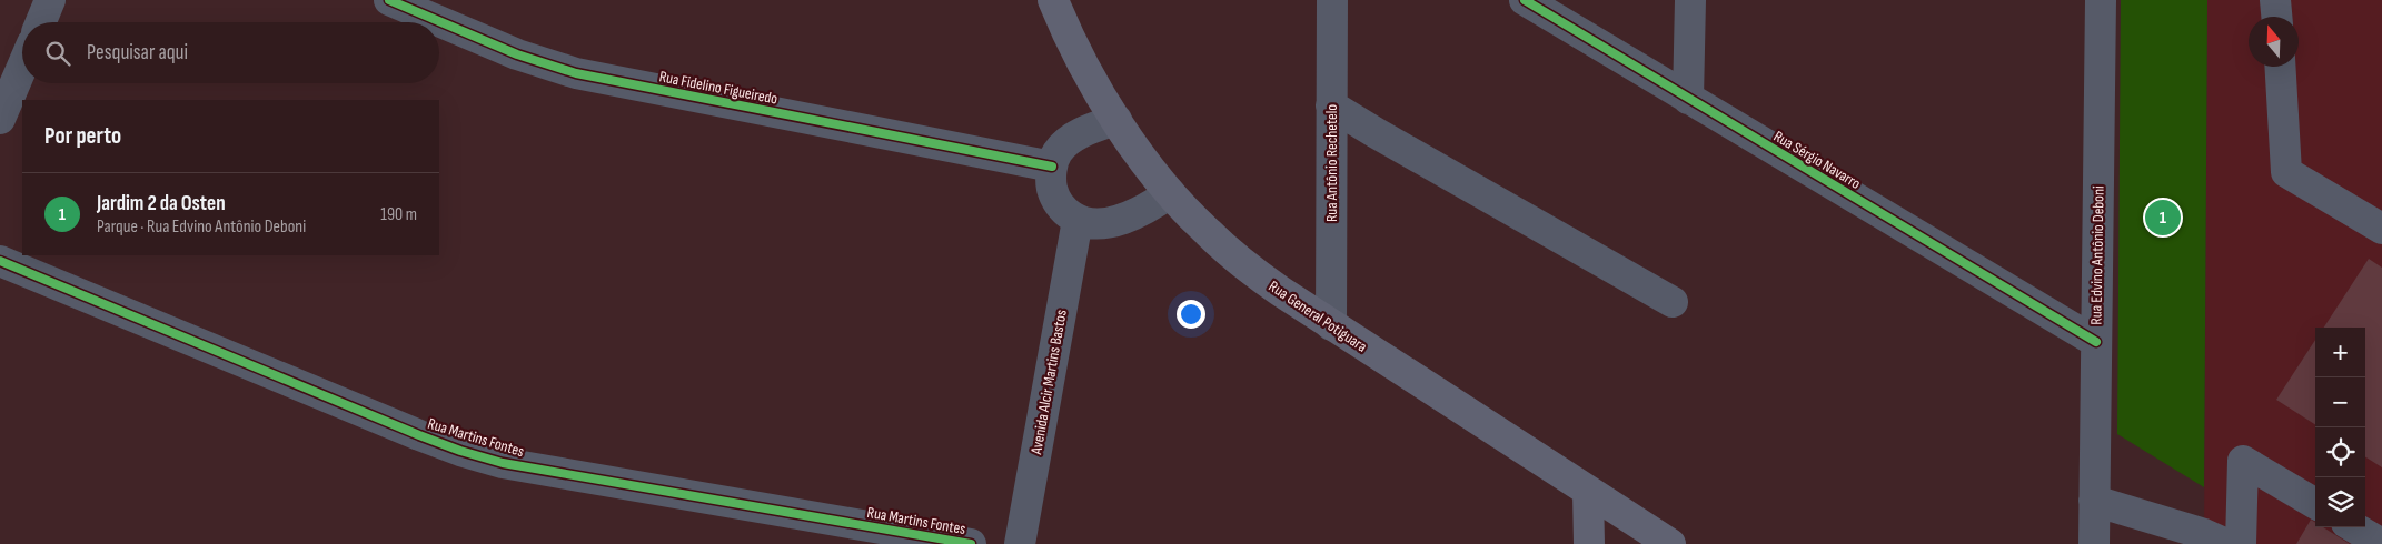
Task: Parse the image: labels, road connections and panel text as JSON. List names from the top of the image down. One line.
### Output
{"streets":{"main road":["Rua General Potiguara"],"street":["Rua Fidelino Figueiredo","Rua Sérgio Navarro","Rua Antônio Rechetelo","Rua Edvino Antônio Deboni","Avenida Alcir Martins Bastos","Rua Martins Fontes"]},"crossings":[["Rua Fidelino Figueiredo","Rua General Potiguara"],["Rua Fidelino Figueiredo","Avenida Alcir Martins Bastos"],["Rua Sérgio Navarro","Rua Edvino Antônio Deboni"],["Rua Antônio Rechetelo","Rua General Potiguara"],["Rua General Potiguara","Avenida Alcir Martins Bastos"]],"north":"top","page":{"search":"Pesquisar aqui","heading":"Por perto","list":[{"mark":"1","name":"Jardim 2 da Osten","note":"Parque · Rua Edvino Antônio Deboni","value":"190 m"}],"pins":"1","map_buttons":["+","−"]}}
